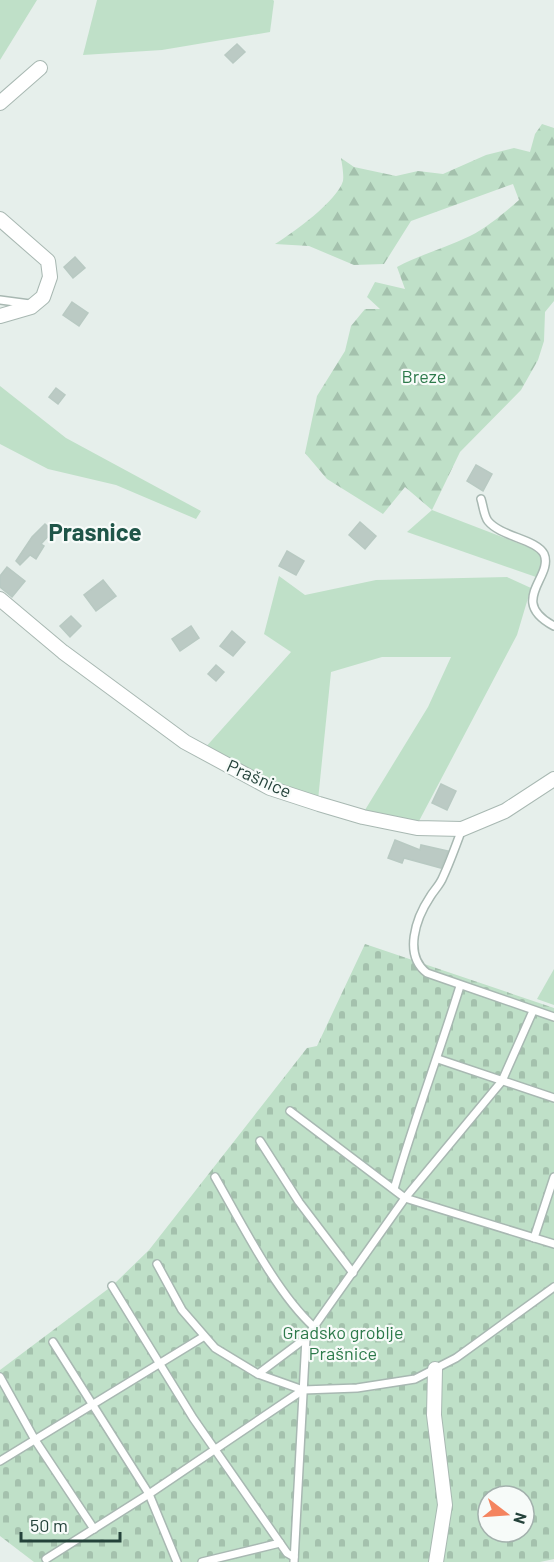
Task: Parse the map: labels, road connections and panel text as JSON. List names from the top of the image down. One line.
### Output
{"streets":{"street":["Prašnice"]},"districts":["Prasnice"],"parks":["Breze","Gradsko groblje Prašnice"],"scale_bar":"50 m","north":"right"}
